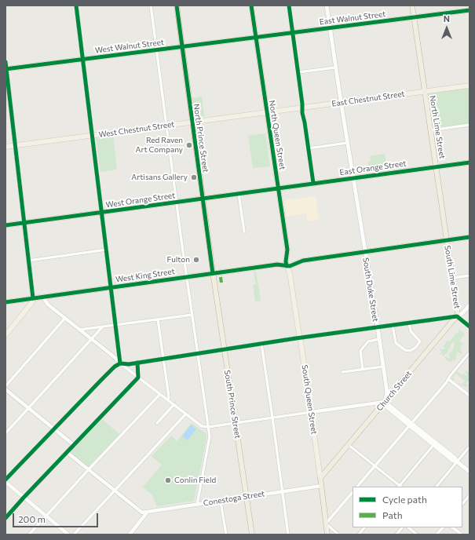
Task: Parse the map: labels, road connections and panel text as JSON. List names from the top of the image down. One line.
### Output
{"streets":{"highway":["North Lime Street","North Prince Street","South Lime Street","Church Street","South Queen Street","South Prince Street"],"main road":["East Walnut Street","West Walnut Street","East Chestnut Street","West Chestnut Street","North Queen Street","East Orange Street","West Orange Street","West King Street","South Duke Street"],"street":["Conestoga Street"]},"crossings":[["East Walnut Street","West Walnut Street"],["East Walnut Street","North Lime Street"],["East Walnut Street","North Queen Street"],["East Walnut Street","South Duke Street"],["West Walnut Street","North Queen Street"],["West Walnut Street","North Prince Street"],["East Chestnut Street","North Lime Street"],["East Chestnut Street","West Chestnut Street"],["East Chestnut Street","North Queen Street"],["East Chestnut Street","South Duke Street"],["North Lime Street","East Orange Street"],["North Lime Street","South Lime Street"],["West Chestnut Street","North Queen Street"],["West Chestnut Street","North Prince Street"],["North Queen Street","East Orange Street"],["North Queen Street","West Orange Street"],["North Queen Street","West King Street"],["North Queen Street","South Queen Street"],["North Prince Street","West Orange Street"],["North Prince Street","West King Street"],["North Prince Street","South Prince Street"],["East Orange Street","West Orange Street"],["East Orange Street","South Duke Street"],["West King Street","South Queen Street"],["West King Street","South Prince Street"],["South Lime Street","Church Street"],["South Duke Street","Church Street"],["Church Street","South Queen Street"],["South Queen Street","Conestoga Street"],["South Prince Street","Conestoga Street"]],"places":["Red Raven Art Company","Artisans Gallery","Fulton","Conlin Field"],"legend":["Cycle path","Path"],"scale_bar":"200 m","north":"top"}
